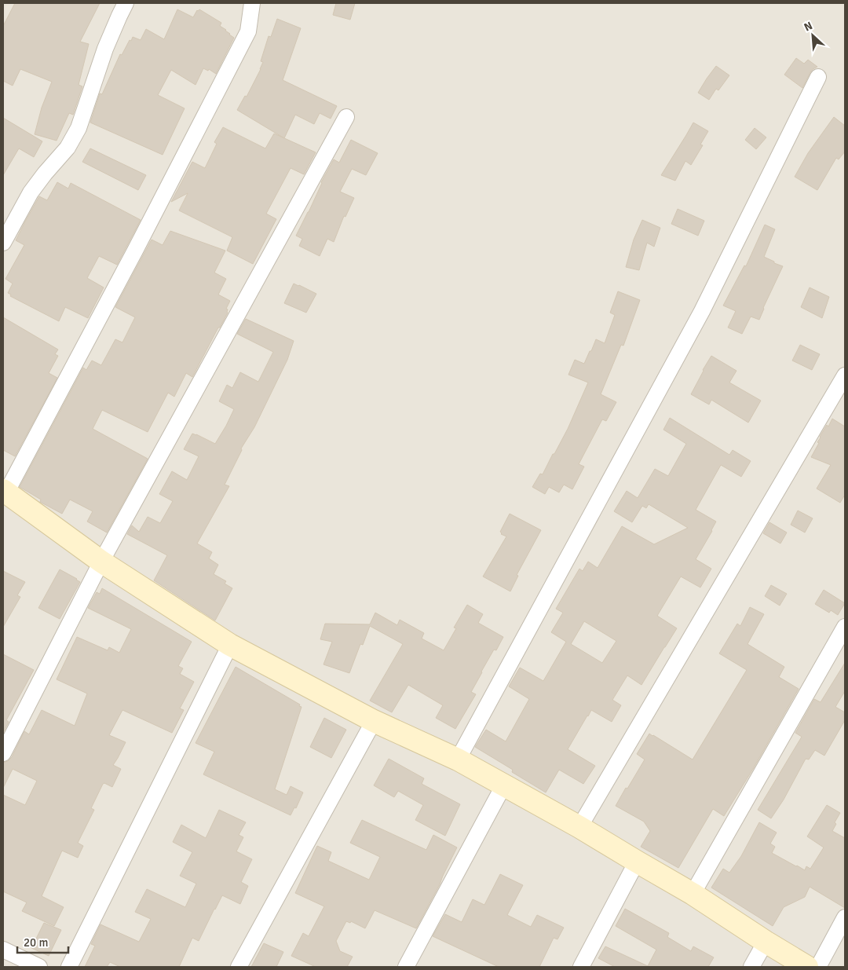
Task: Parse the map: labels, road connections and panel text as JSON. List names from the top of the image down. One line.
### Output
{"scale_bar":"20 m","north":"top left"}
